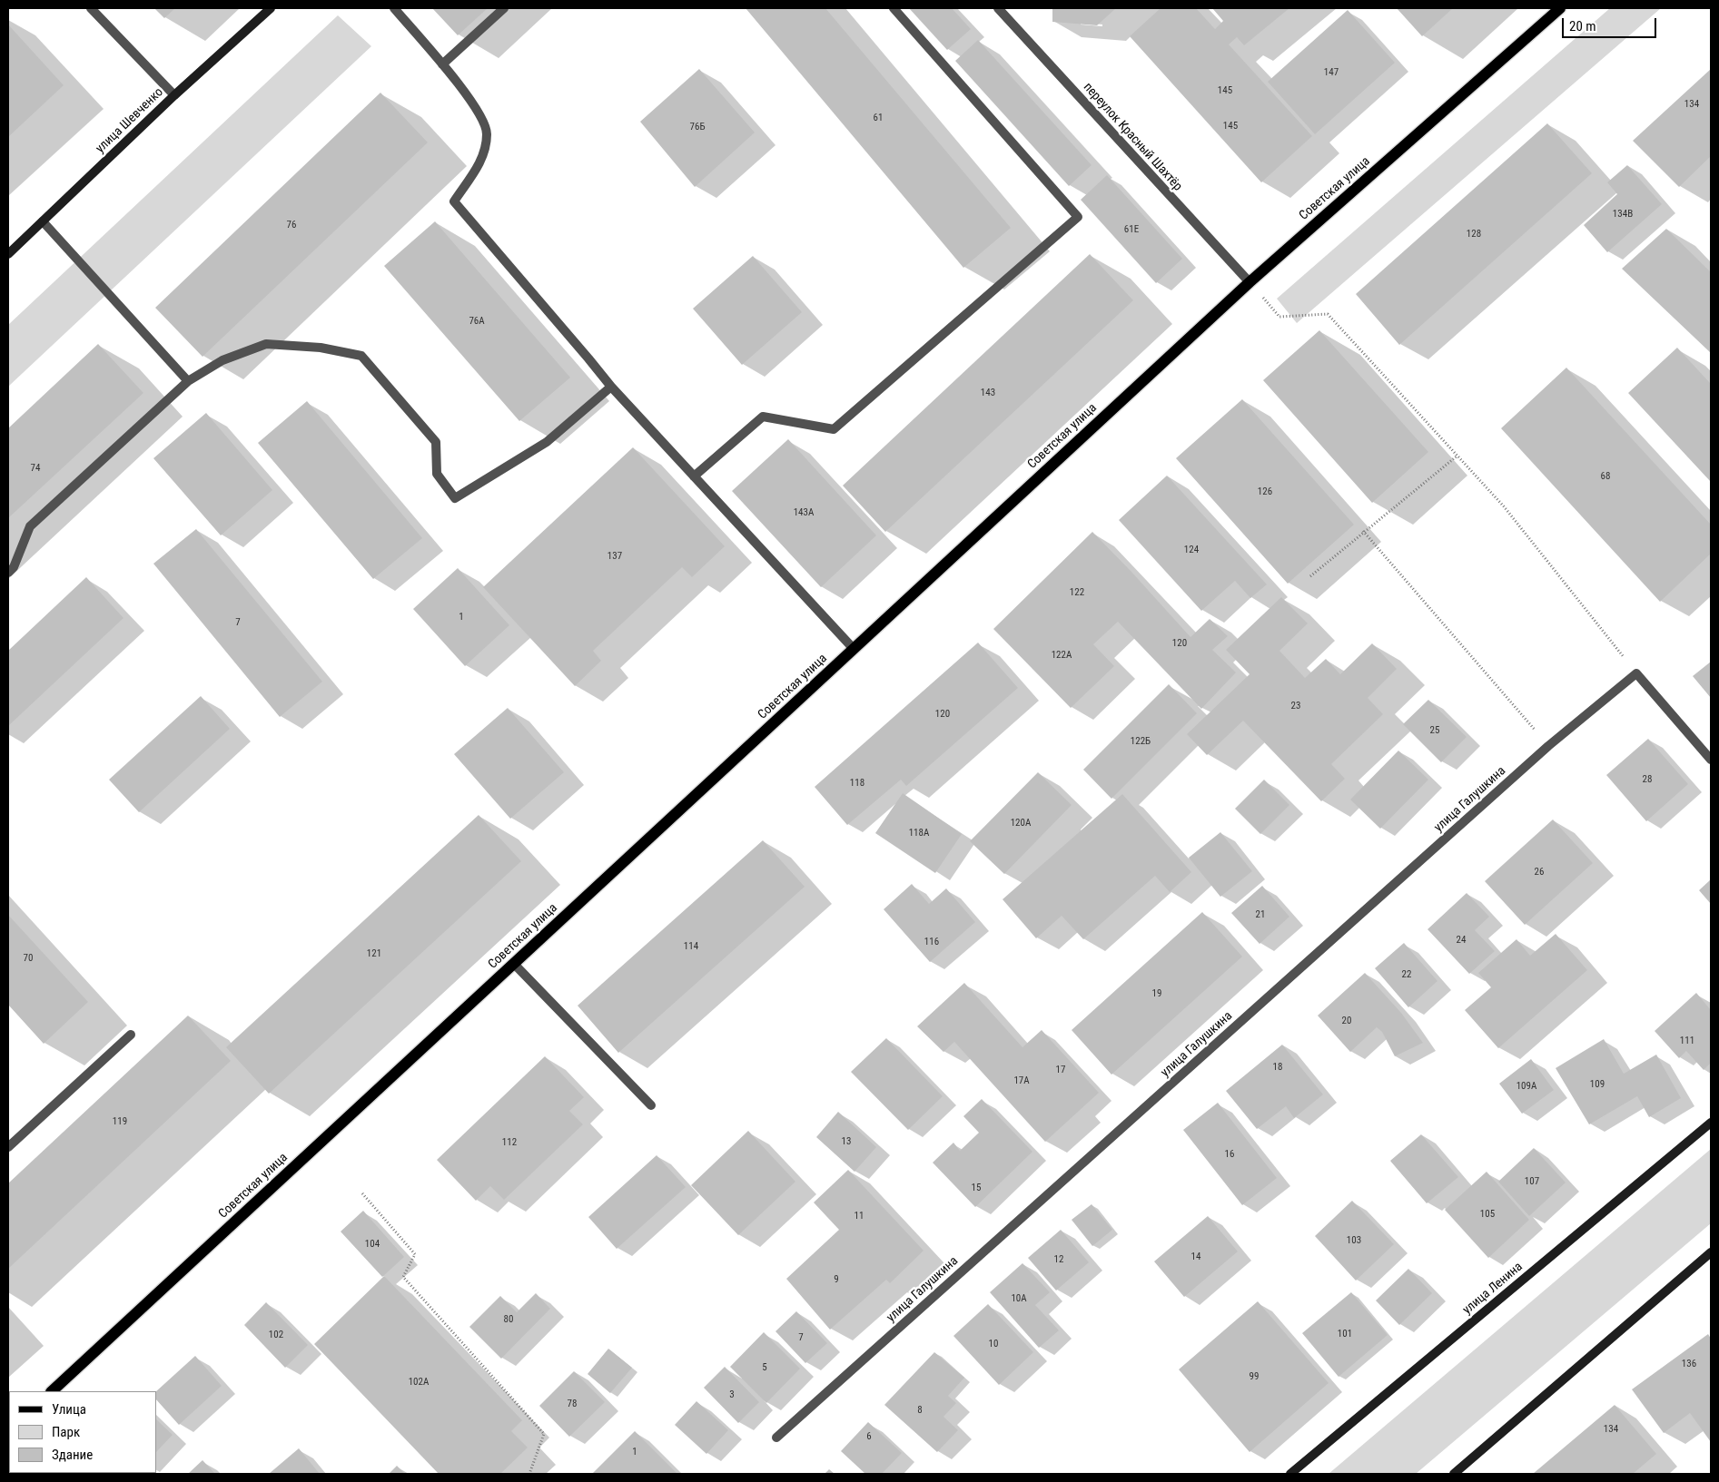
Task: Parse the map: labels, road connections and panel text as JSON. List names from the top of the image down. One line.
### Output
{"streets":{"main road":["улица Шевченко","Советская улица","улица Ленина"],"street":["переулок Красный Шахтёр","улица Галушкина"]},"crossings":[["переулок Красный Шахтёр","Советская улица"]],"house_numbers":["147","145","134","61","145","76Б","134В","76","61Е","128","76А","143","74","68","126","143А","124","137","122","1","7","120","122А","23","120","25","122Б","28","118","120А","118А","26","21","24","116","114","121","70","22","19","20","111","18","17","17А","109","109А","119","13","112","16","107","15","105","11","103","104","14","12","9","10А","80","101","102","7","10","136","5","99","102А","3","78","8","134","6","1"],"legend":["Улица","Парк","Здание"],"scale_bar":"20 m"}
